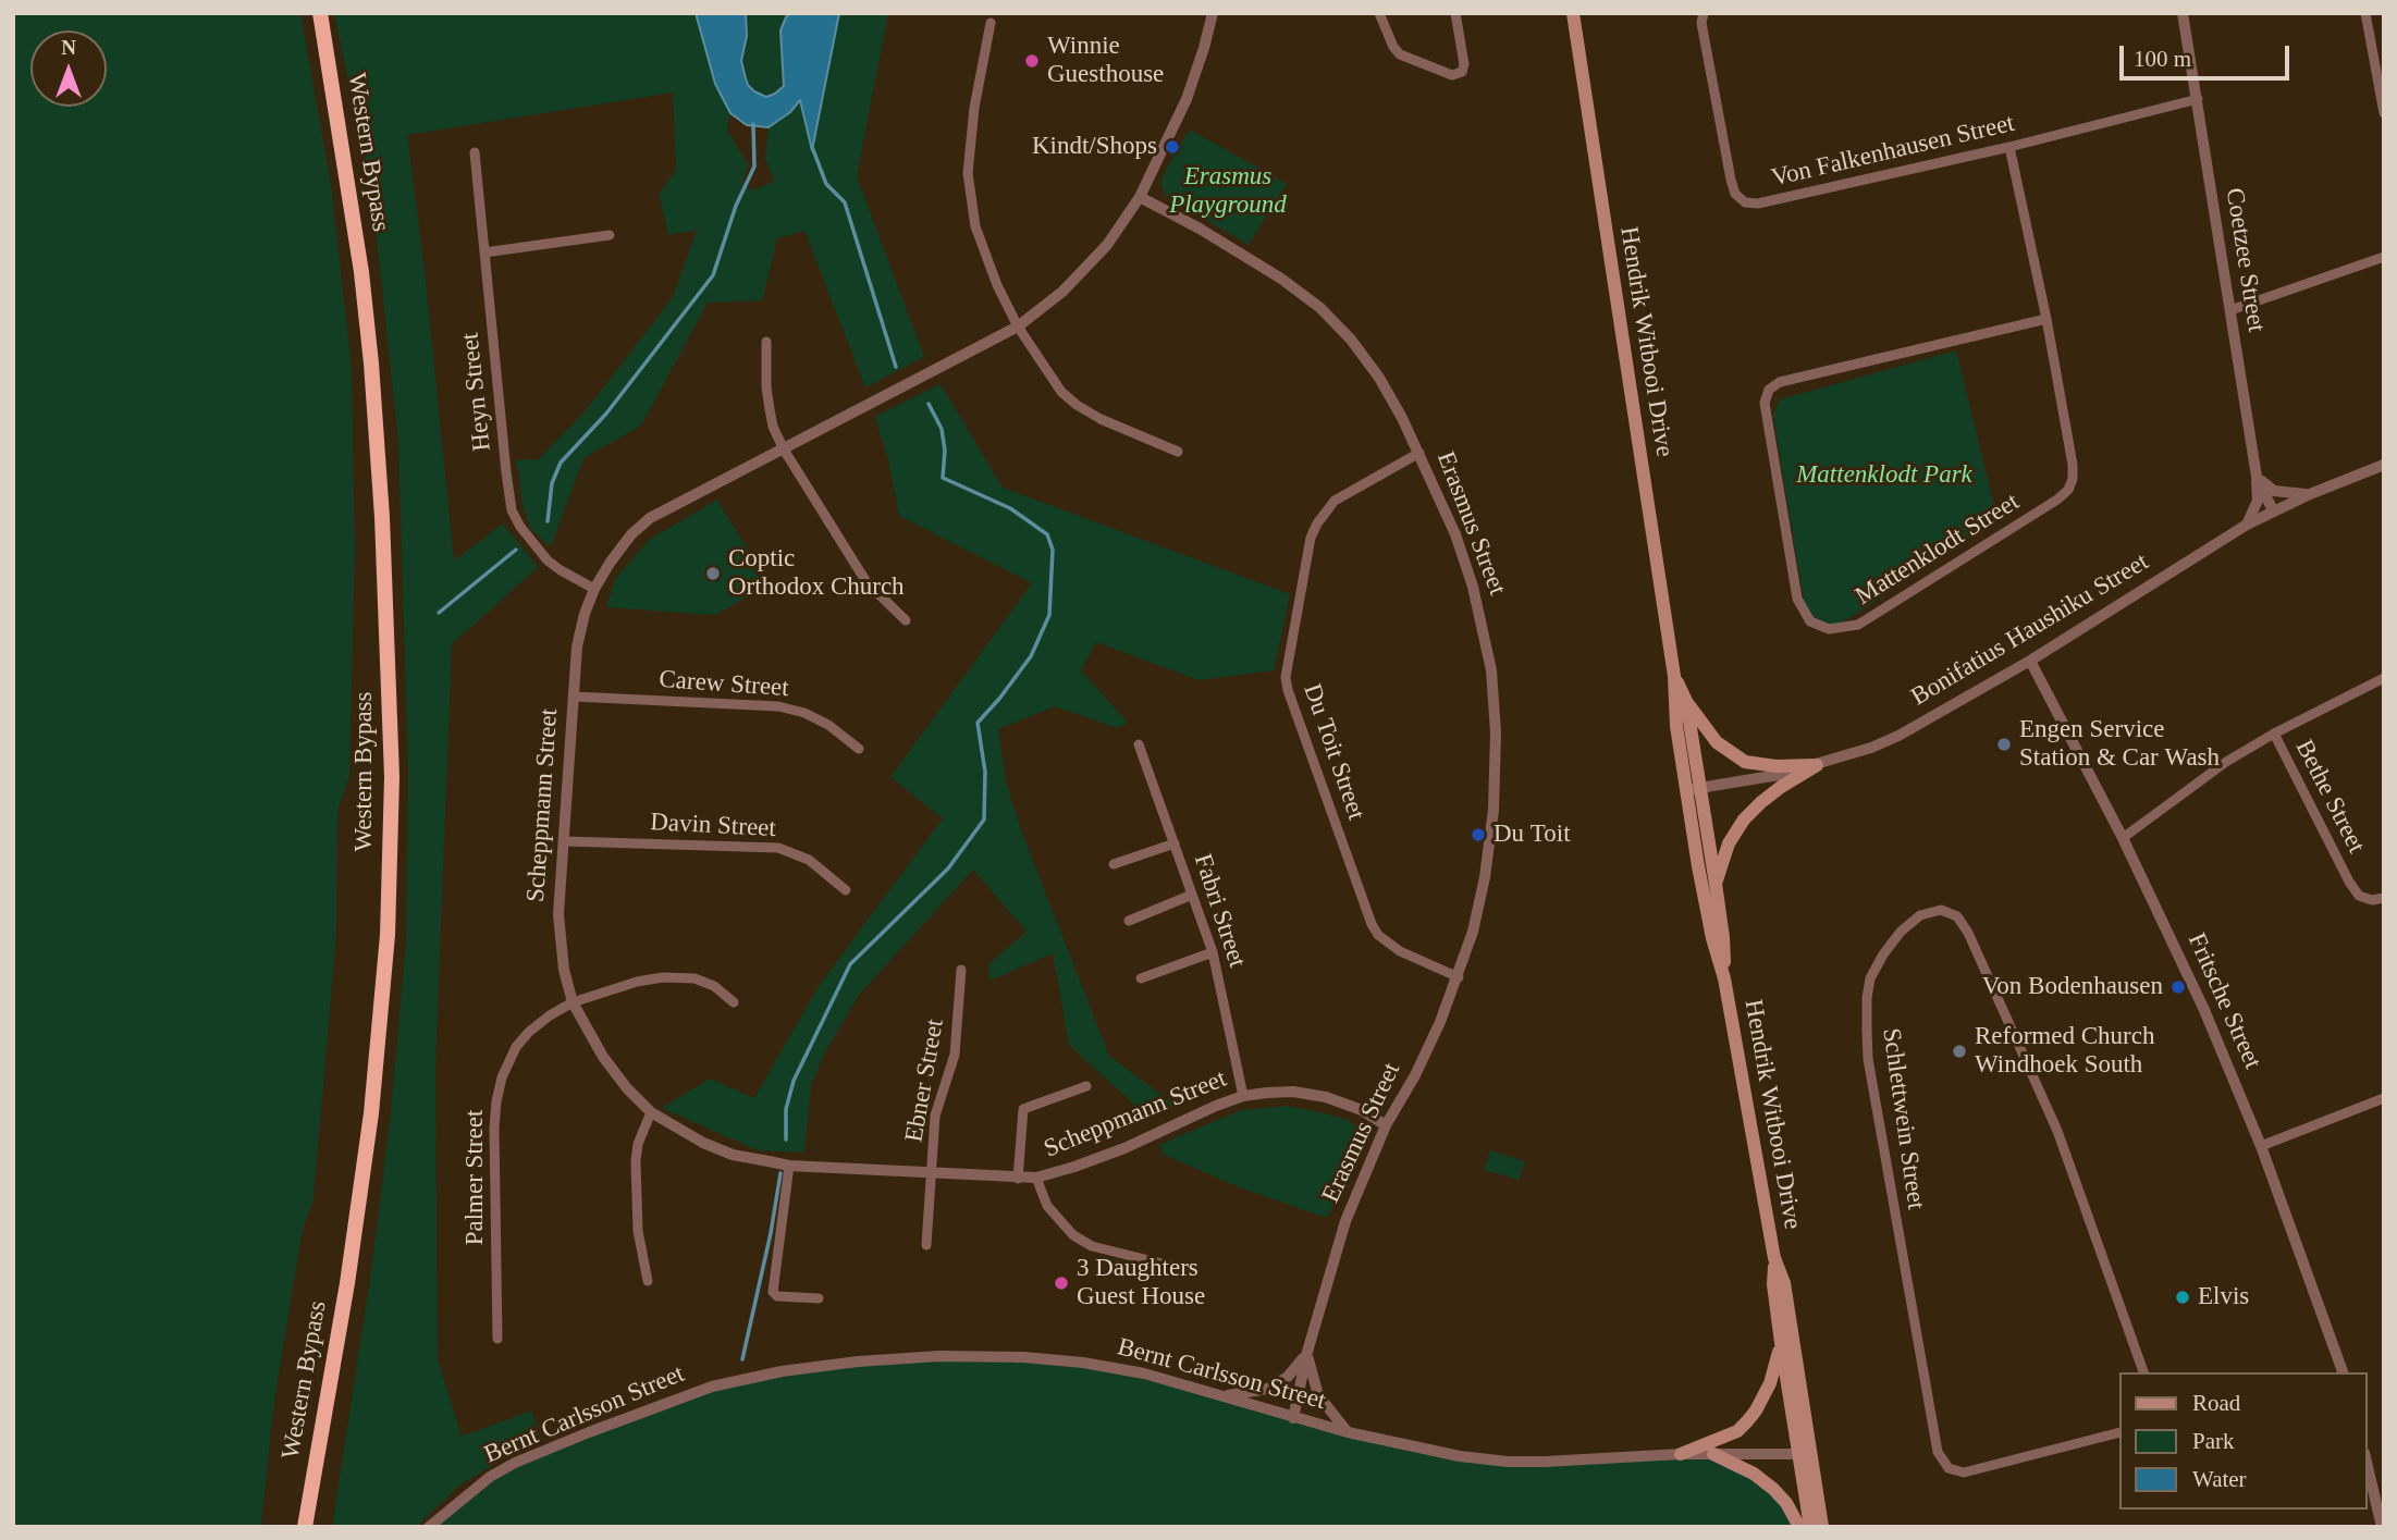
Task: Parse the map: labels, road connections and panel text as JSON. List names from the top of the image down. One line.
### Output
{"streets":{"highway":["Western Bypass"],"main road":["Hendrik Witbooi Drive"],"street":["Von Falkenhausen Street","Coetzee Street","Heyn Street","Erasmus Street","Mattenklodt Street","Bonifatius Haushiku Street","Carew Street","Du Toit Street","Bethe Street","Scheppmann Street","Davin Street","Fabri Street","Fritsche Street","Ebner Street","Schlettwein Street","Palmer Street","Bernt Carlsson Street"]},"crossings":[["Von Falkenhausen Street","Coetzee Street"],["Von Falkenhausen Street","Mattenklodt Street"],["Coetzee Street","Bonifatius Haushiku Street"],["Hendrik Witbooi Drive","Bonifatius Haushiku Street"],["Hendrik Witbooi Drive","Bernt Carlsson Street"],["Heyn Street","Scheppmann Street"],["Erasmus Street","Du Toit Street"],["Erasmus Street","Scheppmann Street"],["Erasmus Street","Bernt Carlsson Street"],["Bonifatius Haushiku Street","Fritsche Street"],["Carew Street","Scheppmann Street"],["Scheppmann Street","Davin Street"],["Scheppmann Street","Fabri Street"],["Scheppmann Street","Ebner Street"],["Scheppmann Street","Palmer Street"]],"parks":["Erasmus Playground","Mattenklodt Park"],"places":["Winnie Guesthouse","Kindt/Shops","Coptic Orthodox Church","Engen Service Station & Car Wash","Du Toit","Von Bodenhausen","Reformed Church Windhoek South","3 Daughters Guest House","Elvis"],"legend":["Road","Park","Water"],"scale_bar":"100 m","north":"top"}
